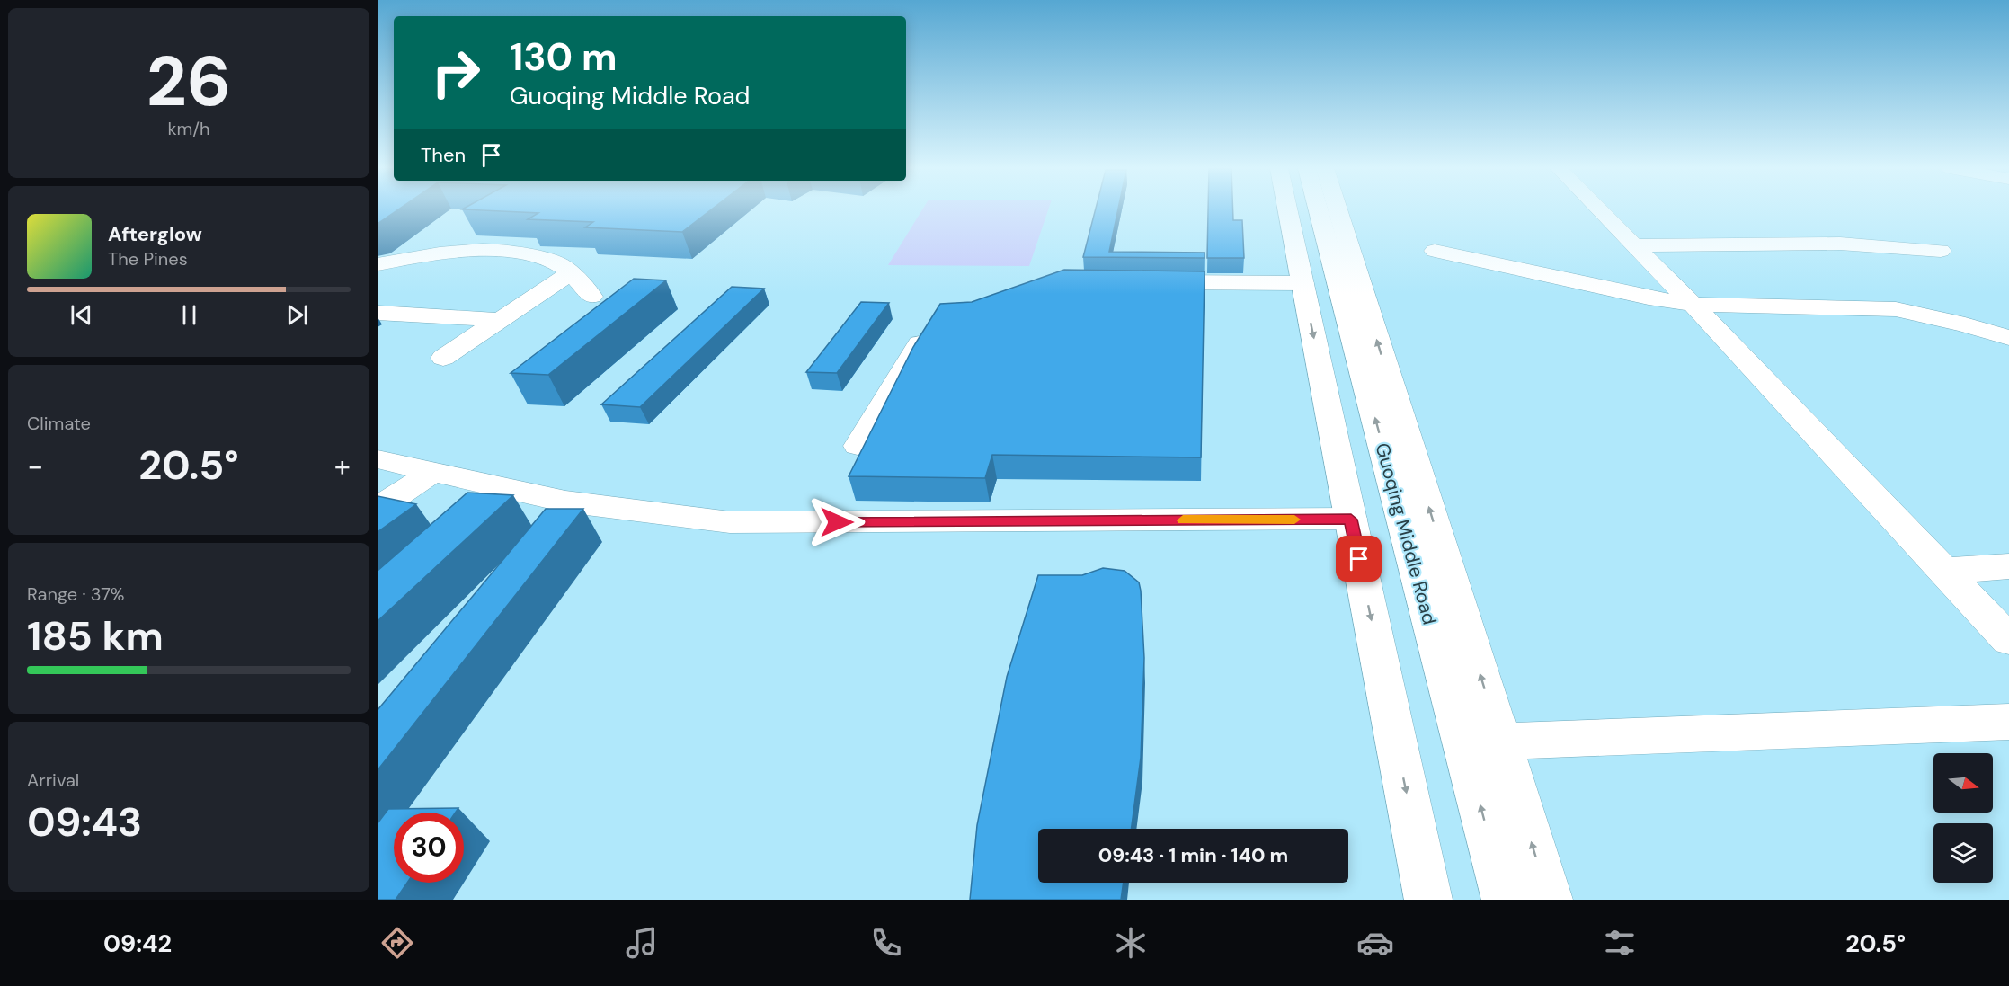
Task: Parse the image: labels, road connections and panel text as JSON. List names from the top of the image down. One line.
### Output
{"streets":{"main road":["Guoqing Middle Road"]},"north":"right","page":{"tile":[["26","km/h"],"Climate",["Range · 37%","185 km"],["Arrival","09:43"]],"turn":["130 m","Guoqing Middle Road"],"then":"Then","song":["Afterglow","The Pines"],"heat":["−","20.5°","+"],"limit":"30","trip":"09:43 · 1 min · 140 m","tabs":["09:42","20.5°"]}}
